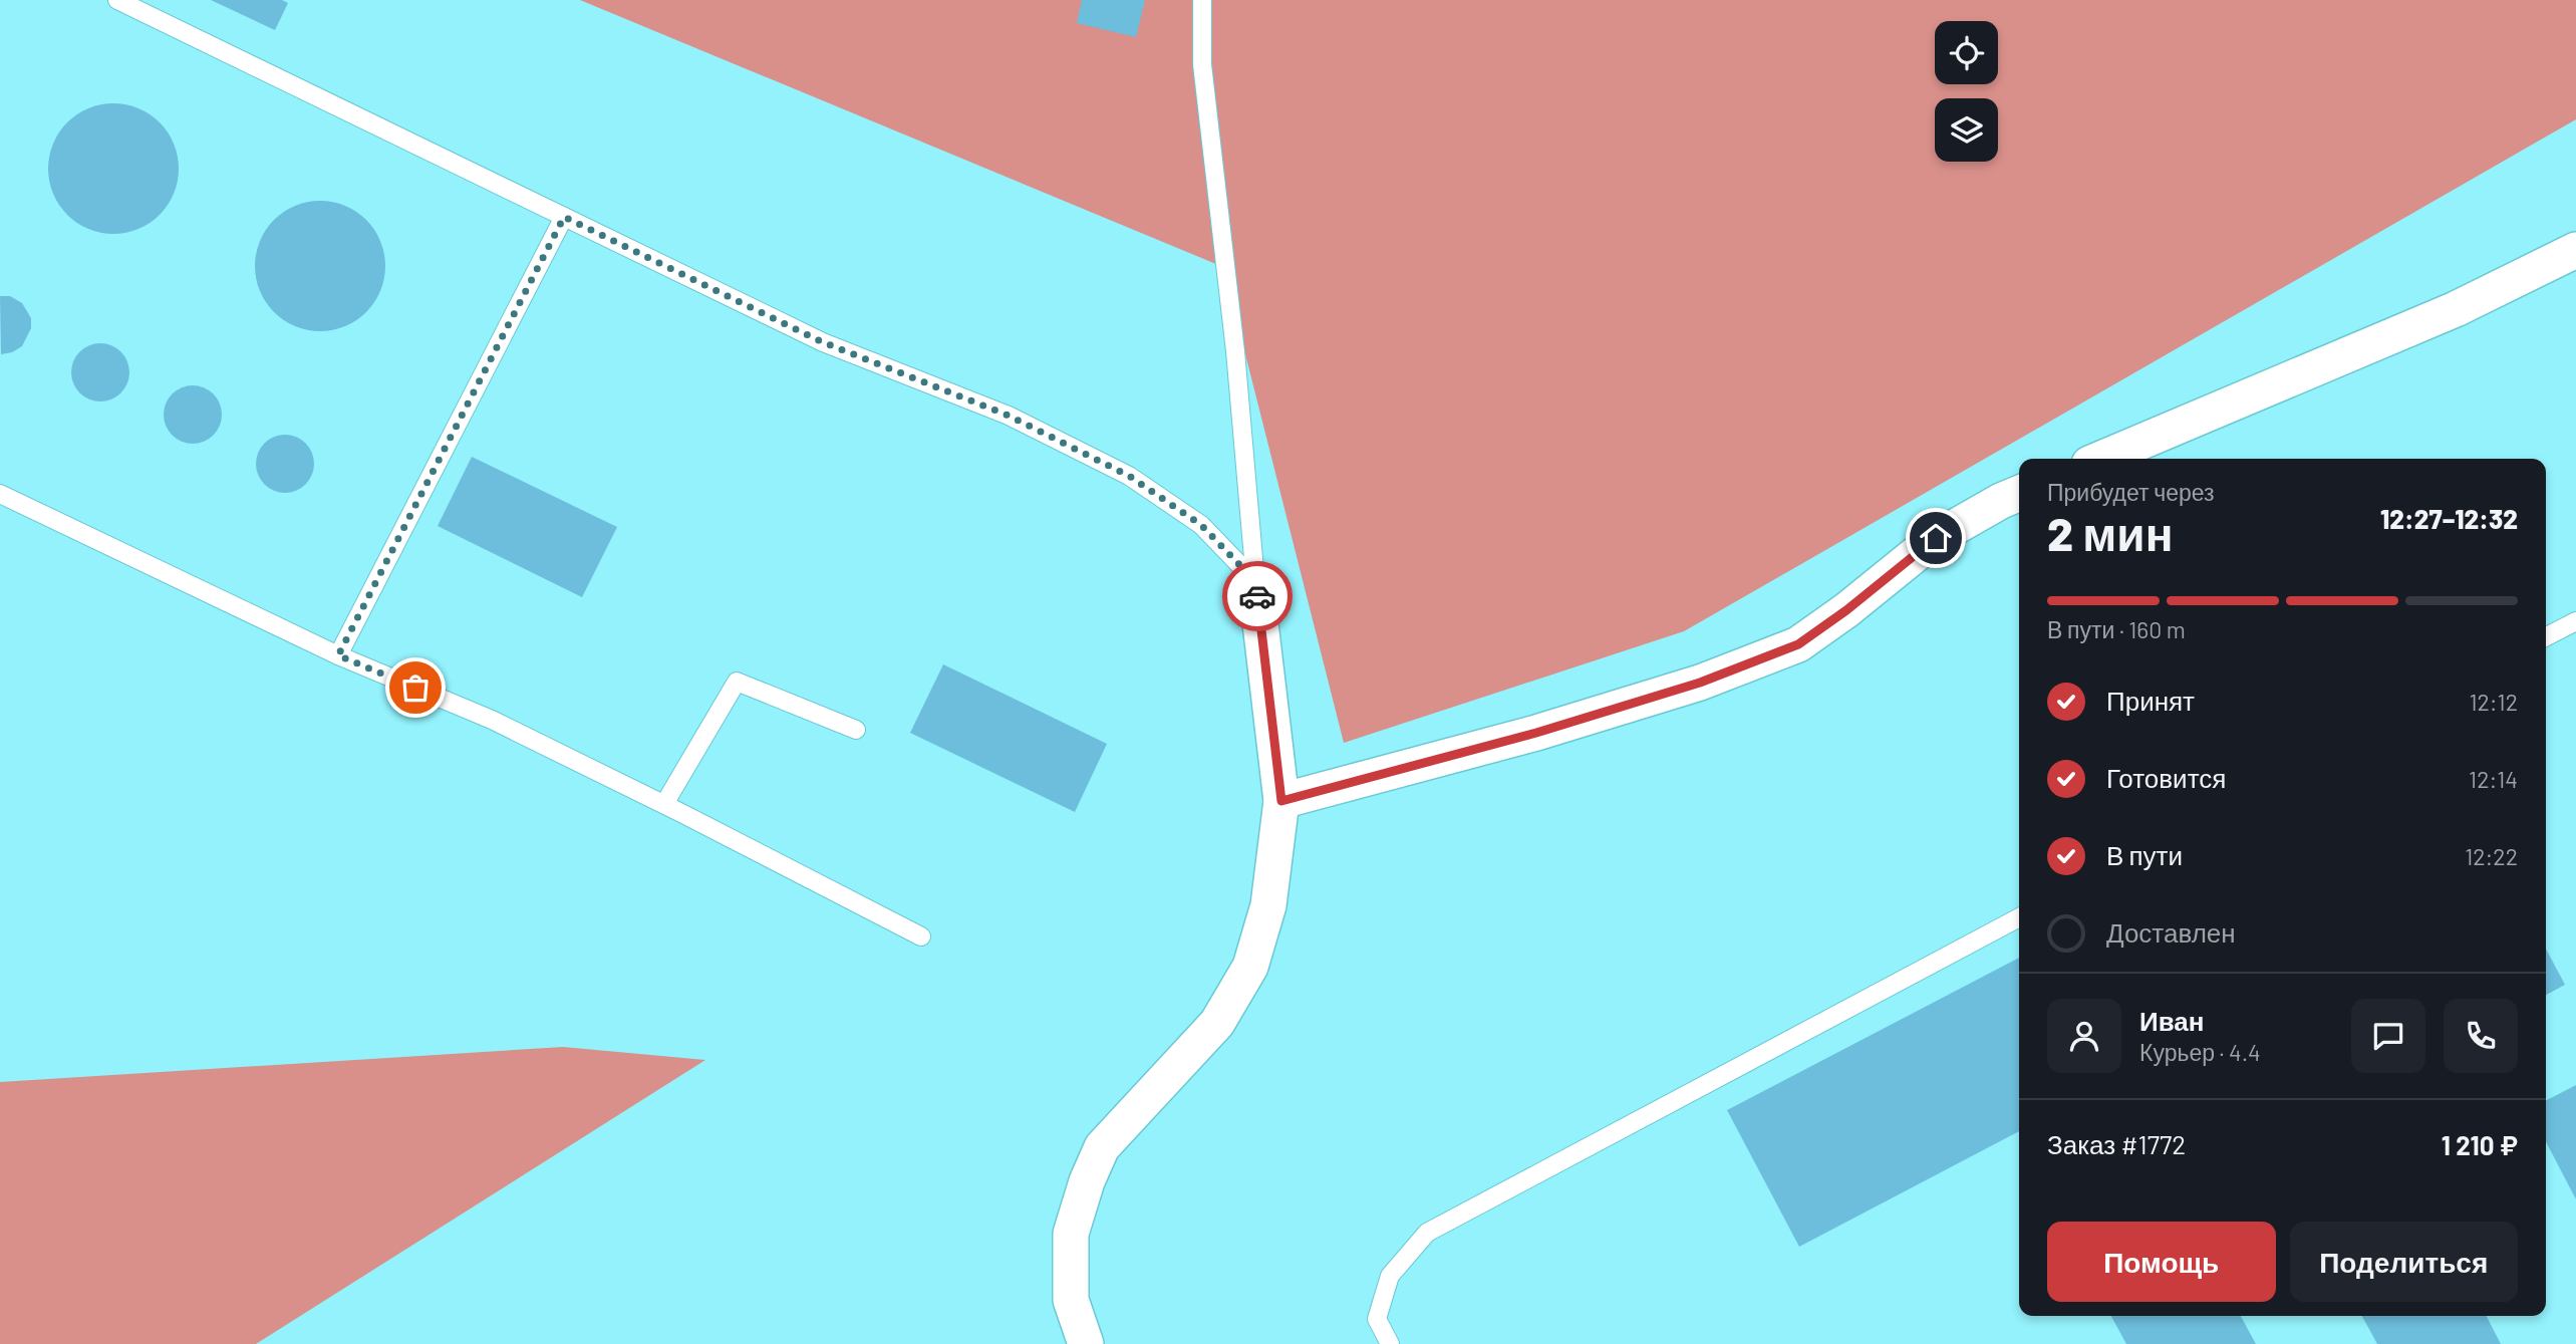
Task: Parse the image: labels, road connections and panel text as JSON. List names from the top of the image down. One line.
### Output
{"page":{"heading":["2 мин","Прибудет через","12:27–12:32"],"panel":["Иван","Курьер · 4.4","Заказ #1772","1 210 ₽"],"bar":"В пути · 160 m","list":[["Принят","12:12"],["Готовится","12:14"],["В пути","12:22"],"Доставлен"],"buttons":["Помощь","Поделиться"]}}
